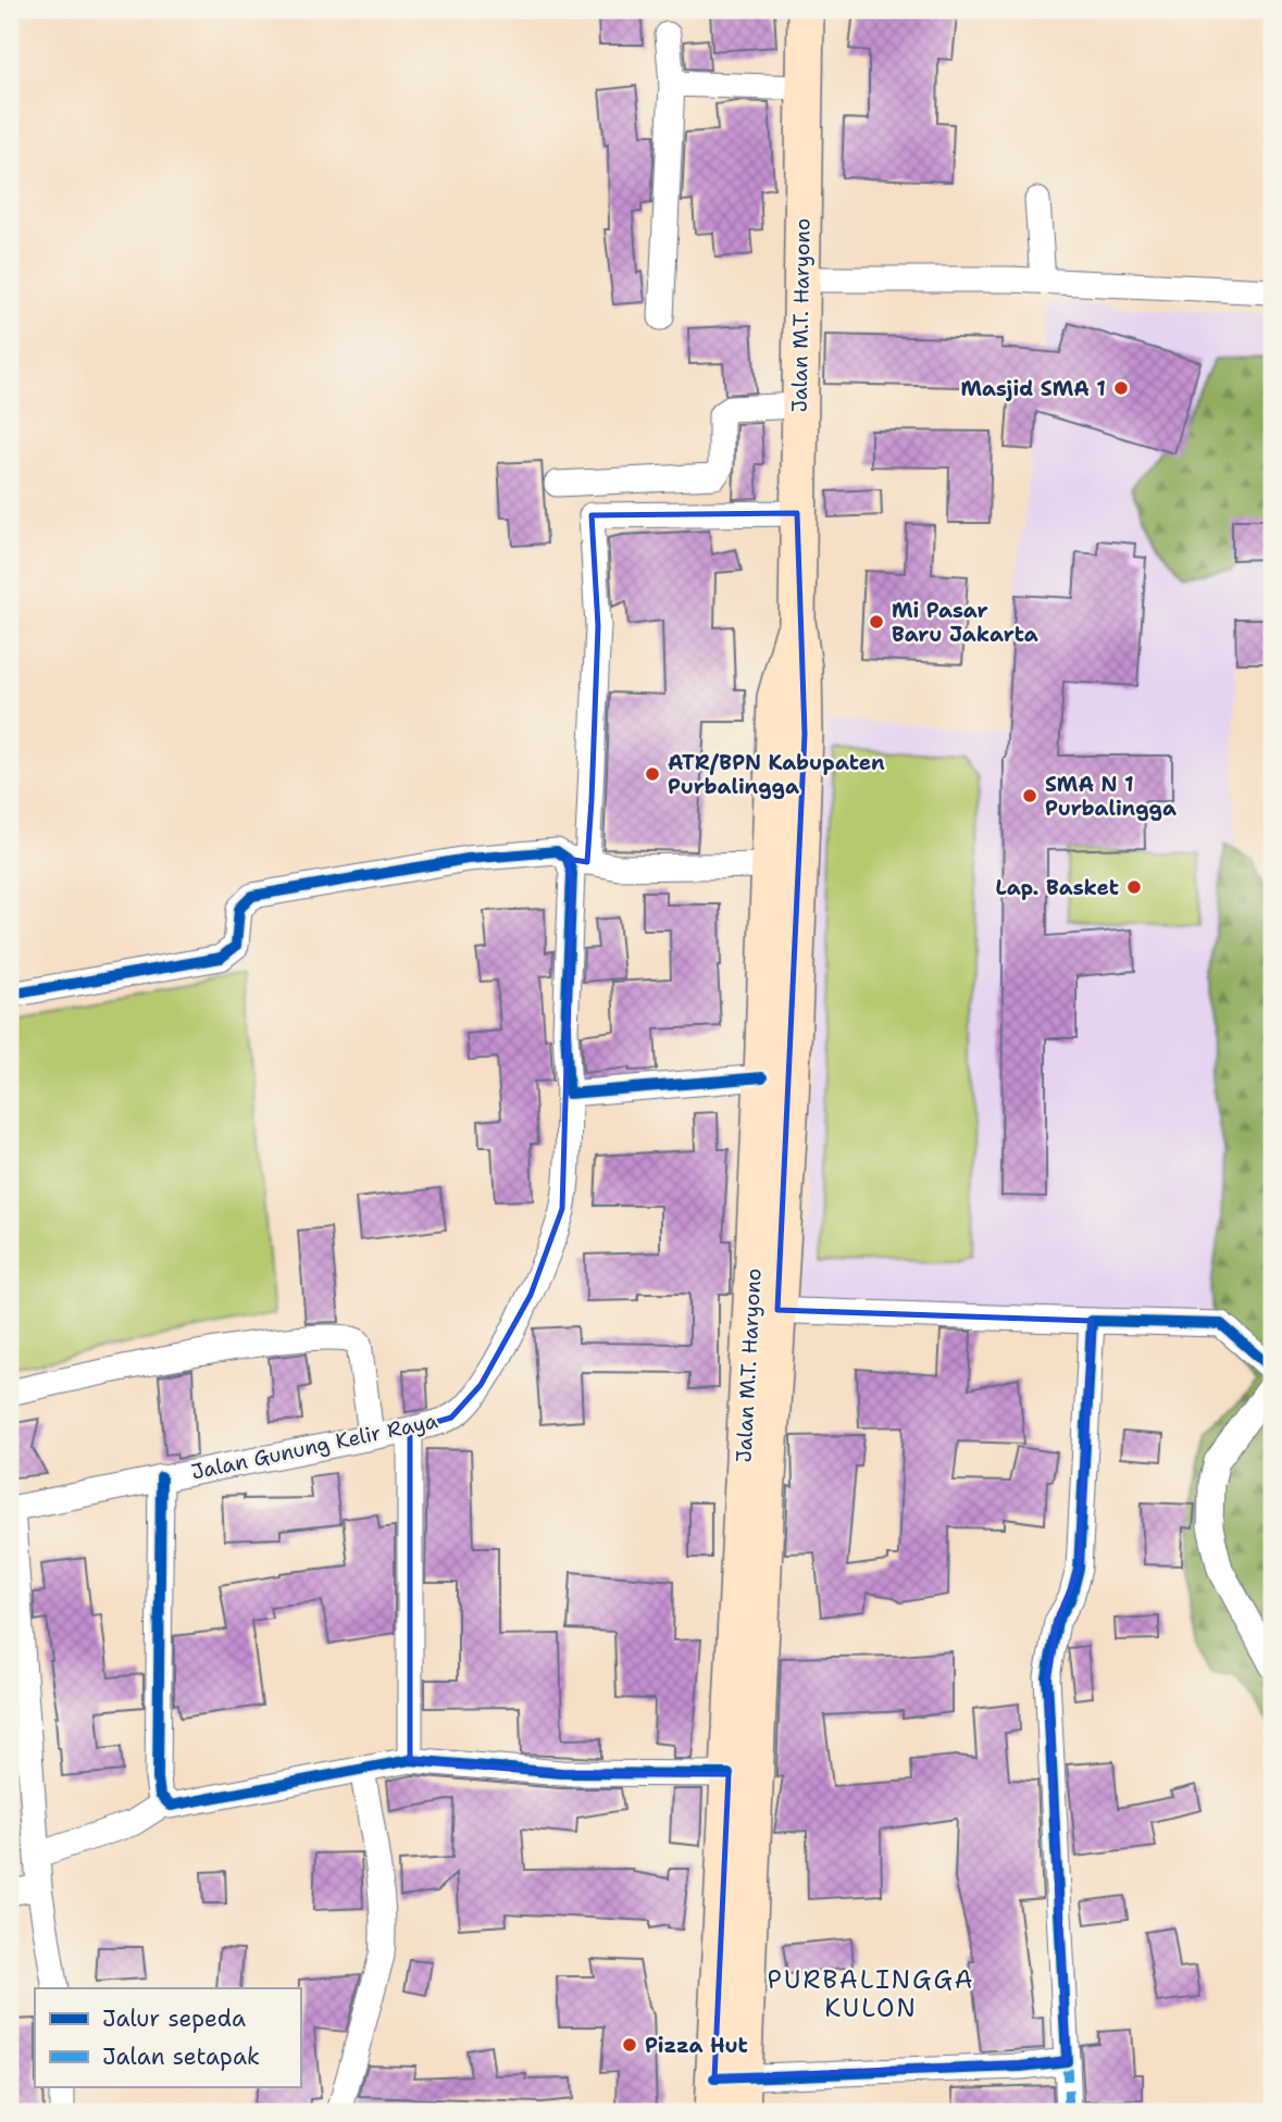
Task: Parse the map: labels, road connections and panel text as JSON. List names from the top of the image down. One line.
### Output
{"streets":{"main road":["Jalan M.T. Haryono"],"street":["Jalan Gunung Kelir Raya"]},"crossings":[["Jalan M.T. Haryono","Jalan Gunung Kelir Raya"]],"districts":["PURBALINGGA KULON"],"places":["Masjid SMA 1","Mi Pasar Baru Jakarta","ATR/BPN Kabupaten Purbalingga","SMA N 1 Purbalingga","Lap. Basket","Pizza Hut"],"legend":["Jalur sepeda","Jalan setapak"]}
